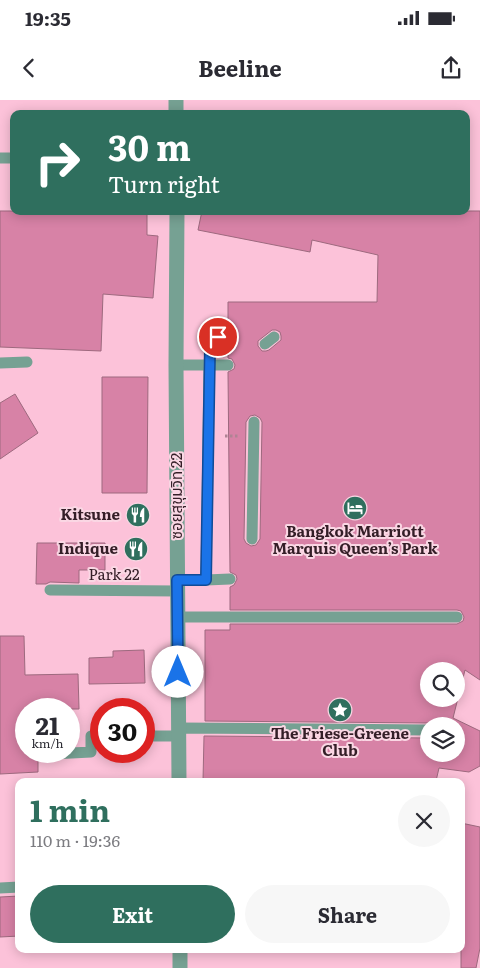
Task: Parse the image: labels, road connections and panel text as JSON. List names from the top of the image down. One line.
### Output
{"streets":{"street":["ซอยสุขุมวิท 22"],"lane":["Park 22"]},"crossings":[["ซอยสุขุมวิท 22","Park 22"]],"places":{"hotel":["Bangkok Marriott Marquis Queen’s Park"],"restaurant":["Kitsune","Indique"],"place":["The Friese-Greene Club"]},"page":{"status":"19:35","header":"Beeline","turn":["30 m","Turn right"],"speed":"21 km/h","limit":"30","heading":["1 min","110 m · 19:36"],"buttons":["Exit","Share"]}}
